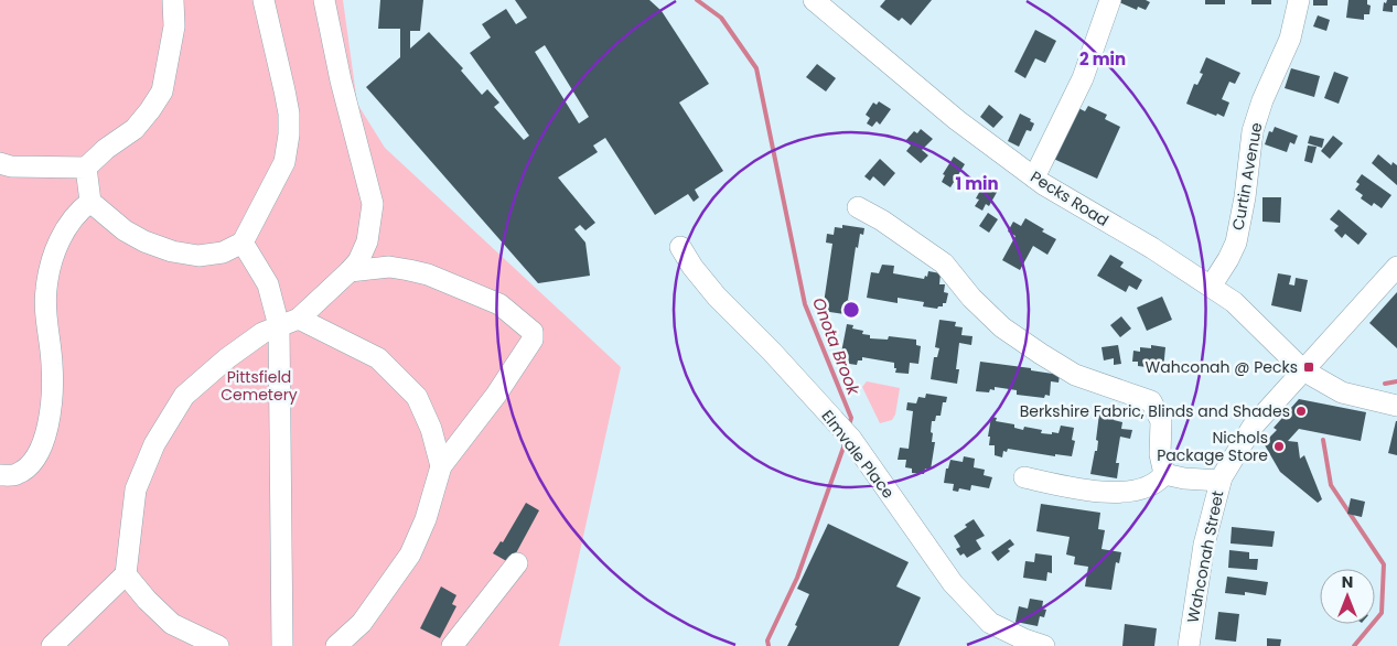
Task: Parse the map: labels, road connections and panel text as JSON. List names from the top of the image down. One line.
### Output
{"streets":{"street":["Curtin Avenue","Pecks Road","Elmvale Place","Wahconah Street"]},"crossings":[["Curtin Avenue","Pecks Road"],["Pecks Road","Wahconah Street"]],"water":["Onota Brook"],"parks":["Pittsfield Cemetery"],"places":{"transit":["Wahconah @ Pecks"],"other":["Berkshire Fabric, Blinds and Shades","Nichols Package Store"]},"north":"top","rings":["2 min","1 min"]}
